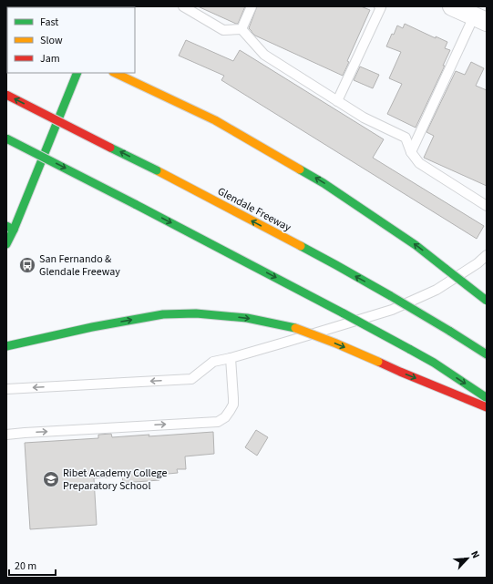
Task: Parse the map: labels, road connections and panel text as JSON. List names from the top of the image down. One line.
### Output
{"streets":{"main road":["Glendale Freeway"]},"places":{"bus stop":["San Fernando & Glendale Freeway"],"school or university":["Ribet Academy College Preparatory School"]},"legend":["Fast","Slow","Jam"],"scale_bar":"20 m","north":"top right"}
